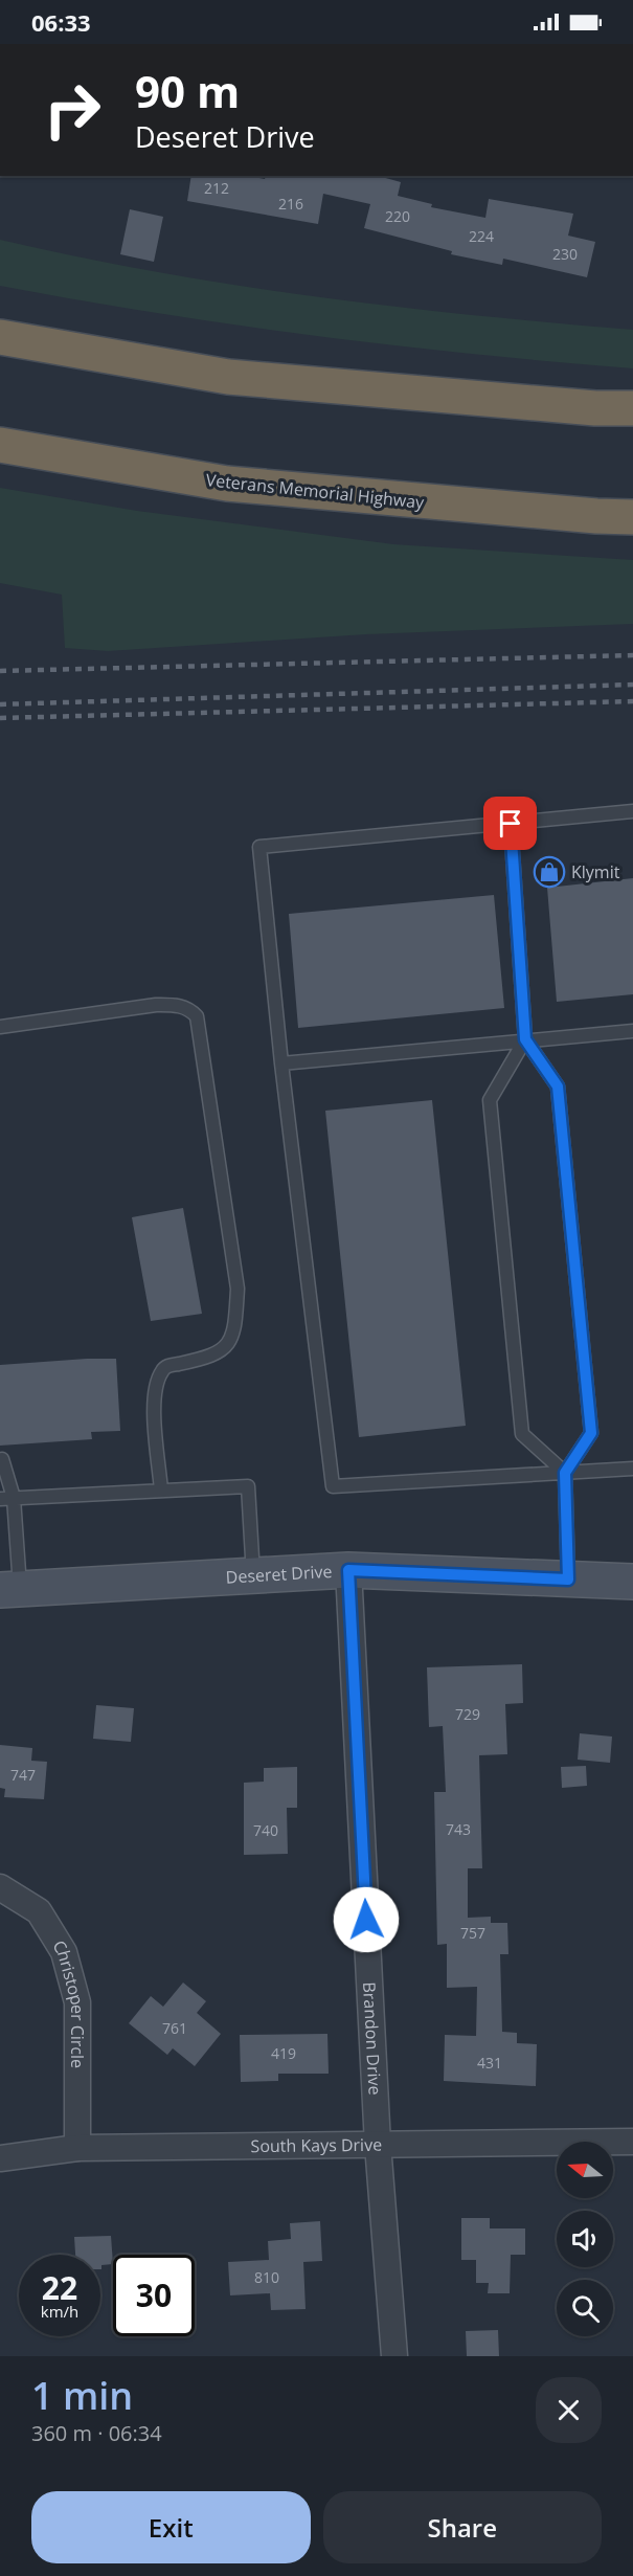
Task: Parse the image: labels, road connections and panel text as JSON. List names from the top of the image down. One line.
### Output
{"streets":{"highway":["Veterans Memorial Highway"],"street":["Deseret Drive","Christoper Circle","Brandon Drive","South Kays Drive"]},"crossings":[["Deseret Drive","Brandon Drive"],["Christoper Circle","South Kays Drive"],["Brandon Drive","South Kays Drive"]],"places":{"shop":["Klymit"]},"house_numbers":["212","216","220","224","230","729","747","743","740","757","761","419","431","810"],"north":"left","page":{"status":"06:33","turn":["90 m","Deseret Drive"],"speed":"22 km/h","limit":"30","heading":["1 min","360 m · 06:34"],"buttons":["Exit","Share"]}}
